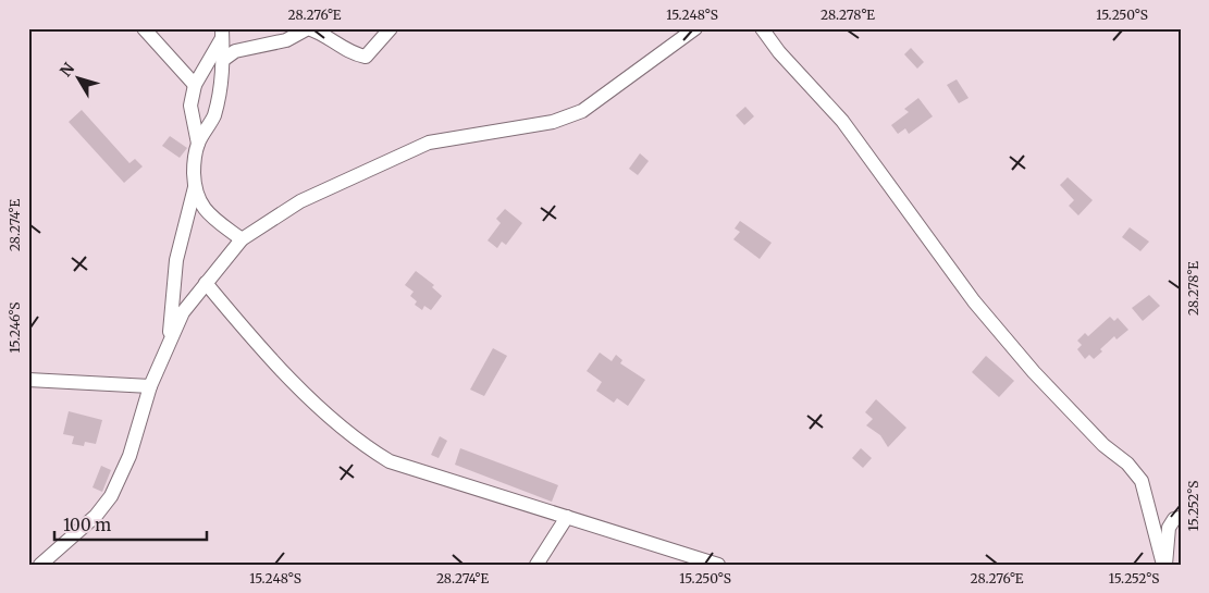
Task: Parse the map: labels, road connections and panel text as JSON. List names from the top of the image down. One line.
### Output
{"scale_bar":"100 m","north":"top left","coordinates":["28.276°E","15.248°S","28.278°E","15.250°S","28.274°E","15.246°S","15.252°S"]}
